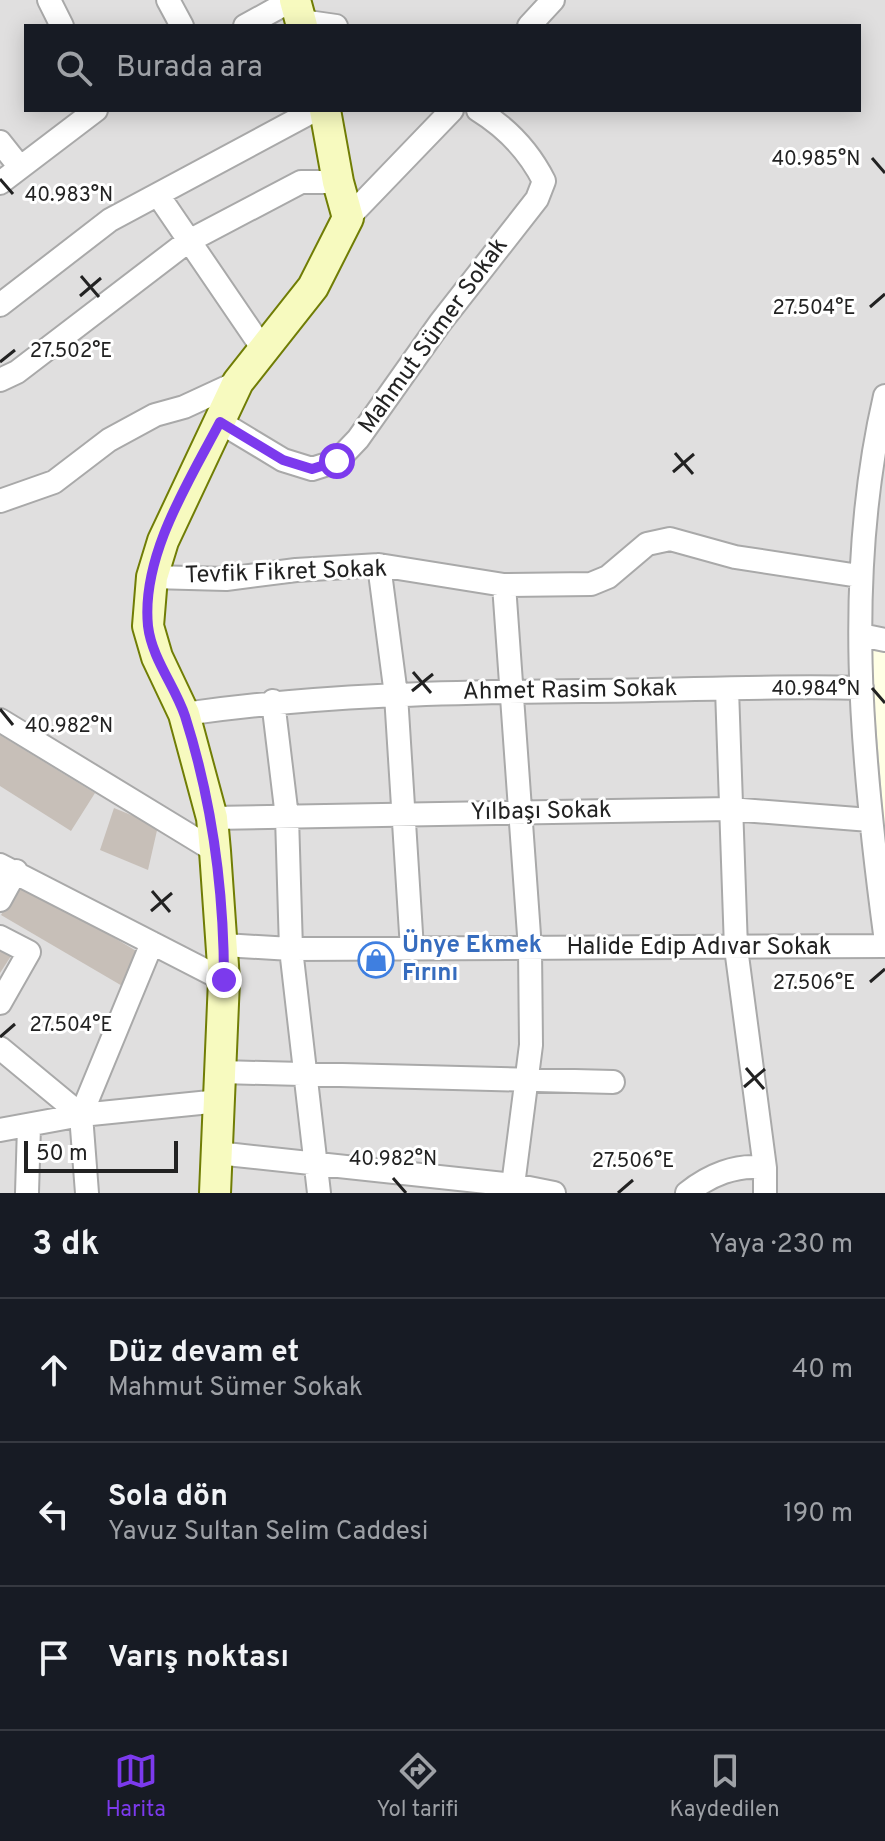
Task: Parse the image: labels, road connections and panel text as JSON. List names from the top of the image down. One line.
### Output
{"streets":{"street":["Mahmut Sümer Sokak","Tevfik Fikret Sokak","Ahmet Rasim Sokak","Yılbaşı Sokak","Halide Edip Adıvar Sokak"]},"places":{"shop":["Ünye Ekmek Fırını"]},"scale_bar":"50 m","page":{"search":"Burada ara","scale":"50 m","heading":["3 dk","Yaya · 230 m"],"list":[["Düz devam et","Mahmut Sümer Sokak","40 m"],["Sola dön","Yavuz Sultan Selim Caddesi","190 m"],"Varış noktası"],"nav":["Harita","Yol tarifi","Kaydedilen"]},"coordinates":["40.985°N","40.983°N","27.504°E","27.502°E","40.984°N","40.982°N","27.506°E"]}
